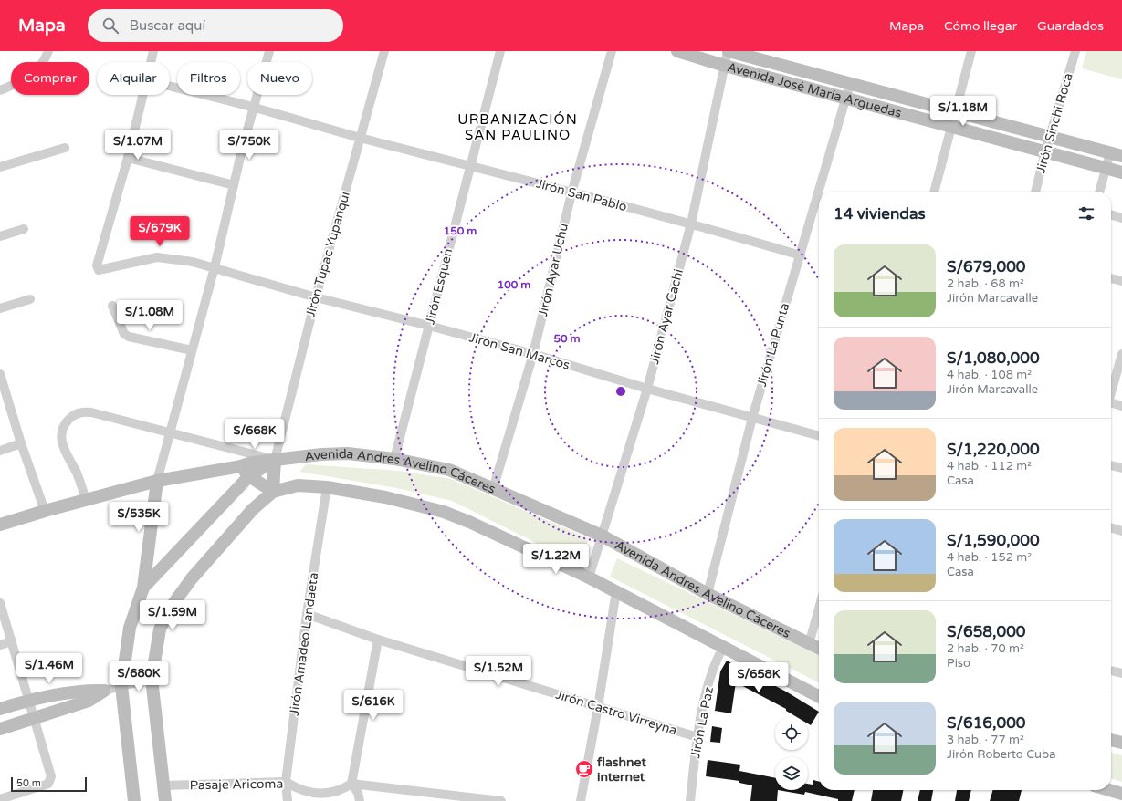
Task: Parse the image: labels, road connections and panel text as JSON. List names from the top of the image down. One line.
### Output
{"streets":{"main road":["Avenida José María Arguedas","Avenida Andres Avelino Cáceres"],"street":["Jirón Sinchi Roca","Jirón San Pablo","Jirón Tupac Yupanqui","Jirón Ayar Uchu","Jirón Esquen","Jirón Ayar Cachi","Jirón La Punta","Jirón San Marcos","Jirón Amadeo Landaeta","Jirón Castro Virreyna","Jirón La Paz","Pasaje Aricoma"]},"crossings":[["Avenida José María Arguedas","Jirón Sinchi Roca"],["Avenida José María Arguedas","Jirón Ayar Cachi"],["Avenida José María Arguedas","Jirón La Punta"],["Jirón San Pablo","Jirón Tupac Yupanqui"],["Jirón San Pablo","Jirón Ayar Uchu"],["Jirón San Pablo","Jirón Esquen"],["Jirón San Pablo","Jirón Ayar Cachi"],["Jirón San Pablo","Jirón La Punta"],["Jirón Tupac Yupanqui","Jirón San Marcos"],["Jirón Tupac Yupanqui","Avenida Andres Avelino Cáceres"],["Jirón Ayar Uchu","Jirón San Marcos"],["Jirón Ayar Uchu","Avenida Andres Avelino Cáceres"],["Jirón Esquen","Jirón San Marcos"],["Jirón Esquen","Avenida Andres Avelino Cáceres"],["Jirón Ayar Cachi","Jirón San Marcos"],["Jirón Ayar Cachi","Avenida Andres Avelino Cáceres"],["Jirón La Punta","Jirón San Marcos"],["Jirón La Punta","Avenida Andres Avelino Cáceres"],["Avenida Andres Avelino Cáceres","Jirón Amadeo Landaeta"],["Avenida Andres Avelino Cáceres","Jirón La Paz"],["Avenida Andres Avelino Cáceres","Pasaje Aricoma"],["Jirón Amadeo Landaeta","Jirón Castro Virreyna"],["Jirón Amadeo Landaeta","Pasaje Aricoma"],["Jirón Castro Virreyna","Jirón La Paz"]],"districts":["URBANIZACIÓN SAN PAULINO"],"places":{"cafe":["flashnet internet"]},"scale_bar":"50 m","page":{"header":"Mapa","search":"Buscar aquí","nav":["Mapa","Cómo llegar","Guardados"],"chip":["Comprar","Alquilar","Filtros","Nuevo"],"price":["S/1.18M","S/1.07M","S/750K","S/679K","S/1.08M","S/668K","S/535K","S/1.22M","S/1.59M","S/1.46M","S/1.52M","S/680K","S/658K","S/616K"],"heading":"14 viviendas","list":[{"name":"S/679,000","note":"2 hab. · 68 m² · Jirón Marcavalle"},{"name":"S/1,080,000","note":"4 hab. · 108 m² · Jirón Marcavalle"},{"name":"S/1,220,000","note":"4 hab. · 112 m² · Casa"},{"name":"S/1,590,000","note":"4 hab. · 152 m² · Casa"},{"name":"S/658,000","note":"2 hab. · 70 m² · Piso"},{"name":"S/616,000","note":"3 hab. · 77 m² · Jirón Roberto Cuba"}],"scale":"50 m"},"rings":["150 m","100 m","50 m"]}
